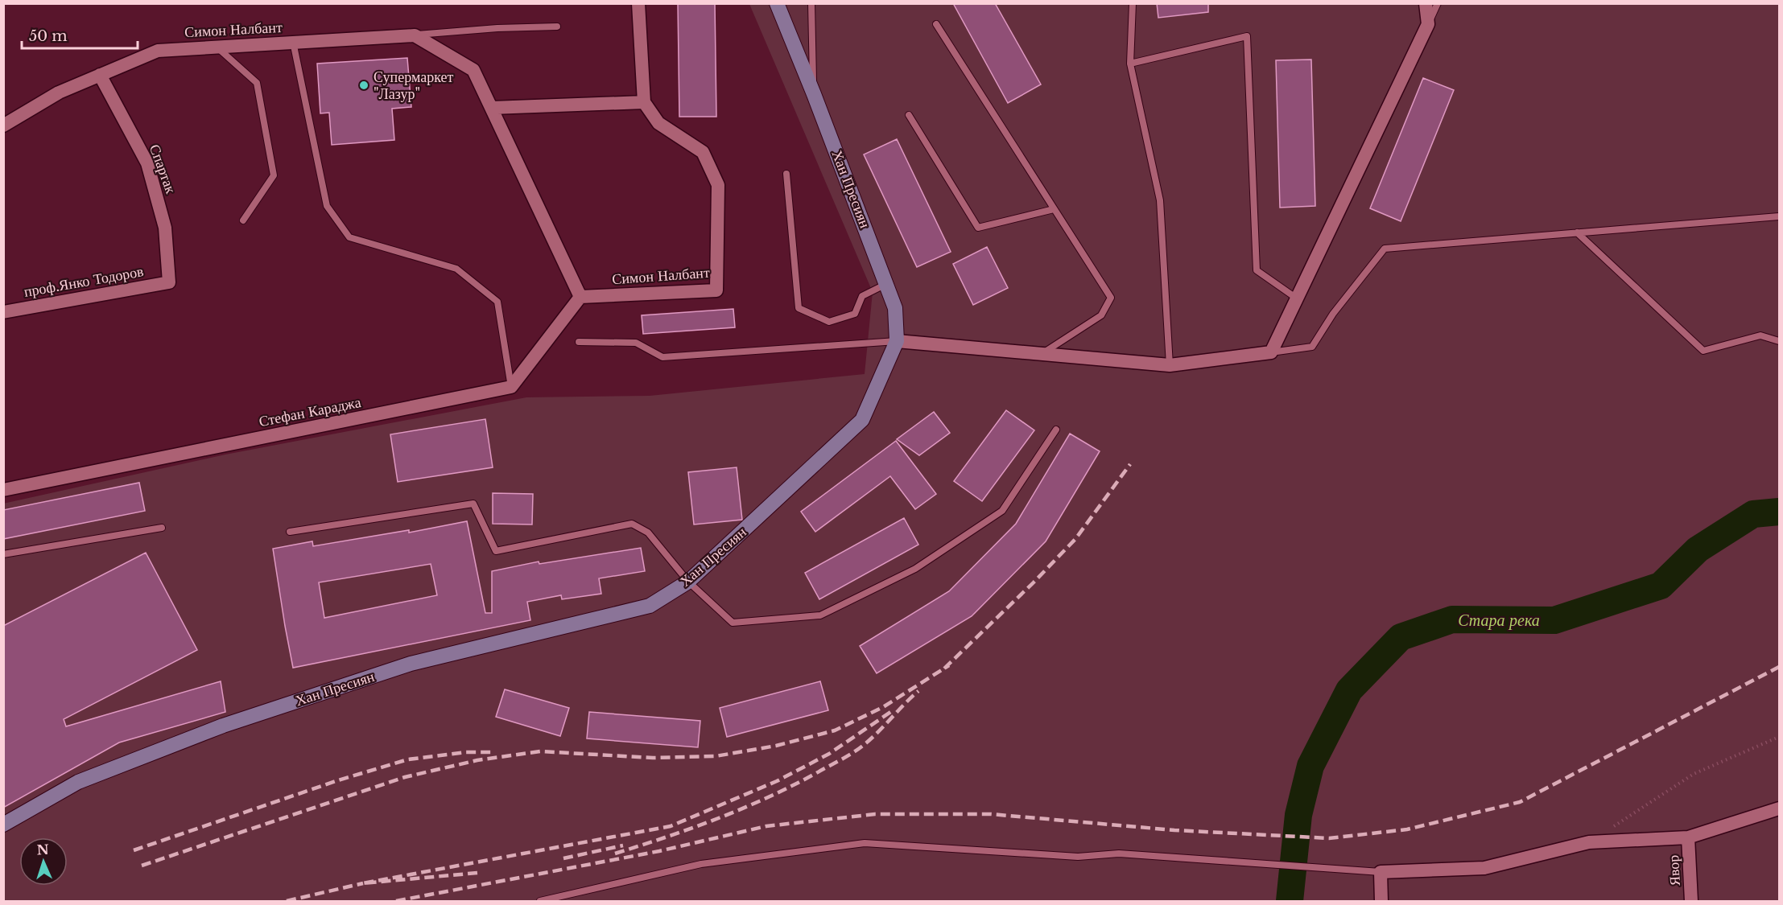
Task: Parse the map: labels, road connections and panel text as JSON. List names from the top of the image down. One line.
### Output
{"streets":{"street":["Симон Налбант","Спартак","Хан Пресиян","проф.Янко Тодоров","Стефан Караджа","Явор"]},"crossings":[["Симон Налбант","Спартак"],["Спартак","проф.Янко Тодоров"]],"water":["Стара река"],"places":["Супермаркет \"Лазур\""],"scale_bar":"50 m","north":"top"}
